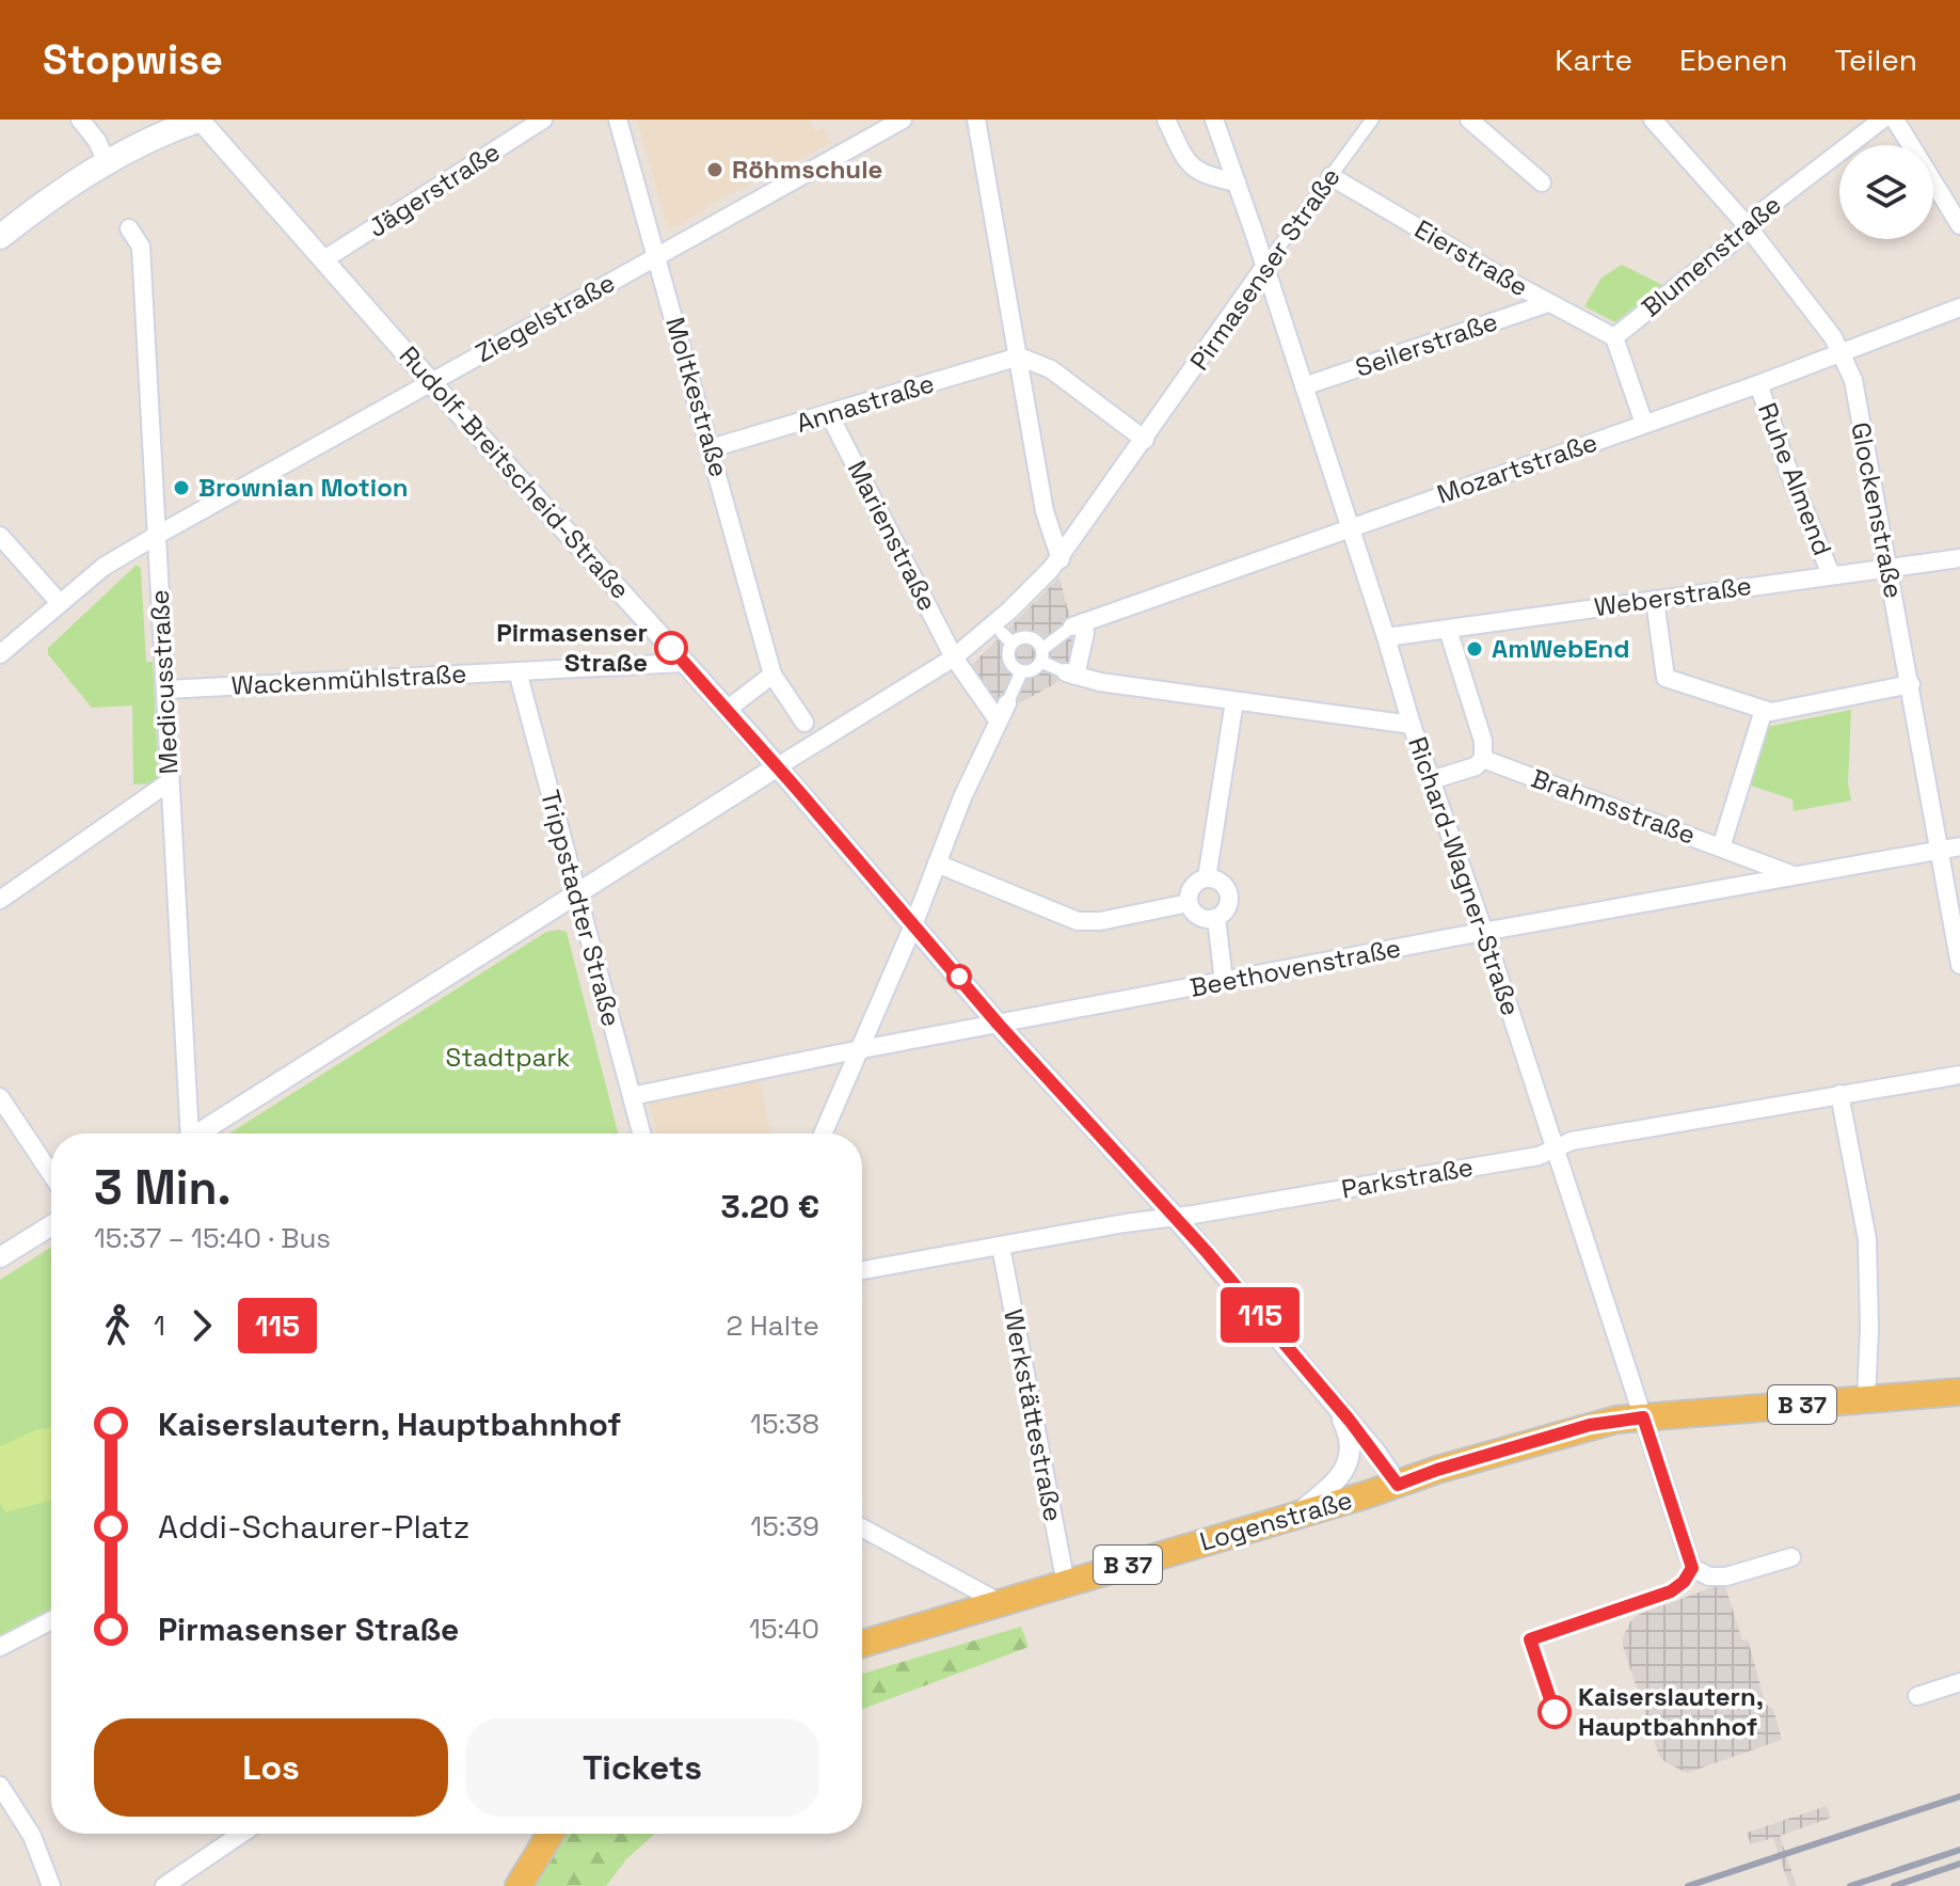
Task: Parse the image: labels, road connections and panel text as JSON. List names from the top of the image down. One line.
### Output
{"streets":{"main road":["B 37","Logenstraße"],"street":["Jägerstraße","Blumenstraße","Eierstraße","Pirmasenser Straße","Ziegelstraße","Seilerstraße","Moltkestraße","Annastraße","Mozartstraße","Rudolf-Breitscheid-Straße","Ruhe Almend","Glockenstraße","Marienstraße","Weberstraße","Wackenmühlstraße","Medicusstraße","Brahmsstraße","Richard-Wagner-Straße","Trippstadter Straße","Beethovenstraße","Parkstraße","Werkstättestraße"]},"crossings":[["Jägerstraße","Rudolf-Breitscheid-Straße"],["Blumenstraße","Eierstraße"],["Blumenstraße","Glockenstraße"],["Eierstraße","Pirmasenser Straße"],["Eierstraße","Seilerstraße"],["Pirmasenser Straße","Rudolf-Breitscheid-Straße"],["Pirmasenser Straße","Marienstraße"],["Pirmasenser Straße","Richard-Wagner-Straße"],["Pirmasenser Straße","Trippstadter Straße"],["Ziegelstraße","Moltkestraße"],["Ziegelstraße","Rudolf-Breitscheid-Straße"],["Ziegelstraße","Medicusstraße"],["Seilerstraße","Richard-Wagner-Straße"],["Moltkestraße","Annastraße"],["Annastraße","Marienstraße"],["Mozartstraße","Ruhe Almend"],["Mozartstraße","Glockenstraße"],["Mozartstraße","Richard-Wagner-Straße"],["Rudolf-Breitscheid-Straße","Wackenmühlstraße"],["Rudolf-Breitscheid-Straße","Beethovenstraße"],["Rudolf-Breitscheid-Straße","Parkstraße"],["Rudolf-Breitscheid-Straße","Logenstraße"],["Ruhe Almend","Weberstraße"],["Glockenstraße","Weberstraße"],["Glockenstraße","Beethovenstraße"],["Weberstraße","Richard-Wagner-Straße"],["Wackenmühlstraße","Medicusstraße"],["Wackenmühlstraße","Trippstadter Straße"],["Brahmsstraße","Beethovenstraße"],["Richard-Wagner-Straße","Beethovenstraße"],["Richard-Wagner-Straße","Parkstraße"],["Richard-Wagner-Straße","Logenstraße"],["Trippstadter Straße","Beethovenstraße"],["Parkstraße","Werkstättestraße"],["Werkstättestraße","Logenstraße"]],"parks":["Stadtpark"],"places":["Röhmschule","Brownian Motion","Pirmasenser Straße","AmWebEnd","Kaiserslautern, Hauptbahnhof"],"lines":["bus line 115"],"page":{"header":"Stopwise","nav":["Karte","Ebenen","Teilen"],"on_map":"115","heading":["3 Min.","15:37 – 15:40 · Bus","3.20 €"],"legs":["1","115","2 Halte"],"list":[{"name":"Kaiserslautern, Hauptbahnhof","value":"15:38"},{"name":"Addi-Schaurer-Platz","value":"15:39"},{"name":"Pirmasenser Straße","value":"15:40"}],"buttons":["Los","Tickets"]}}
